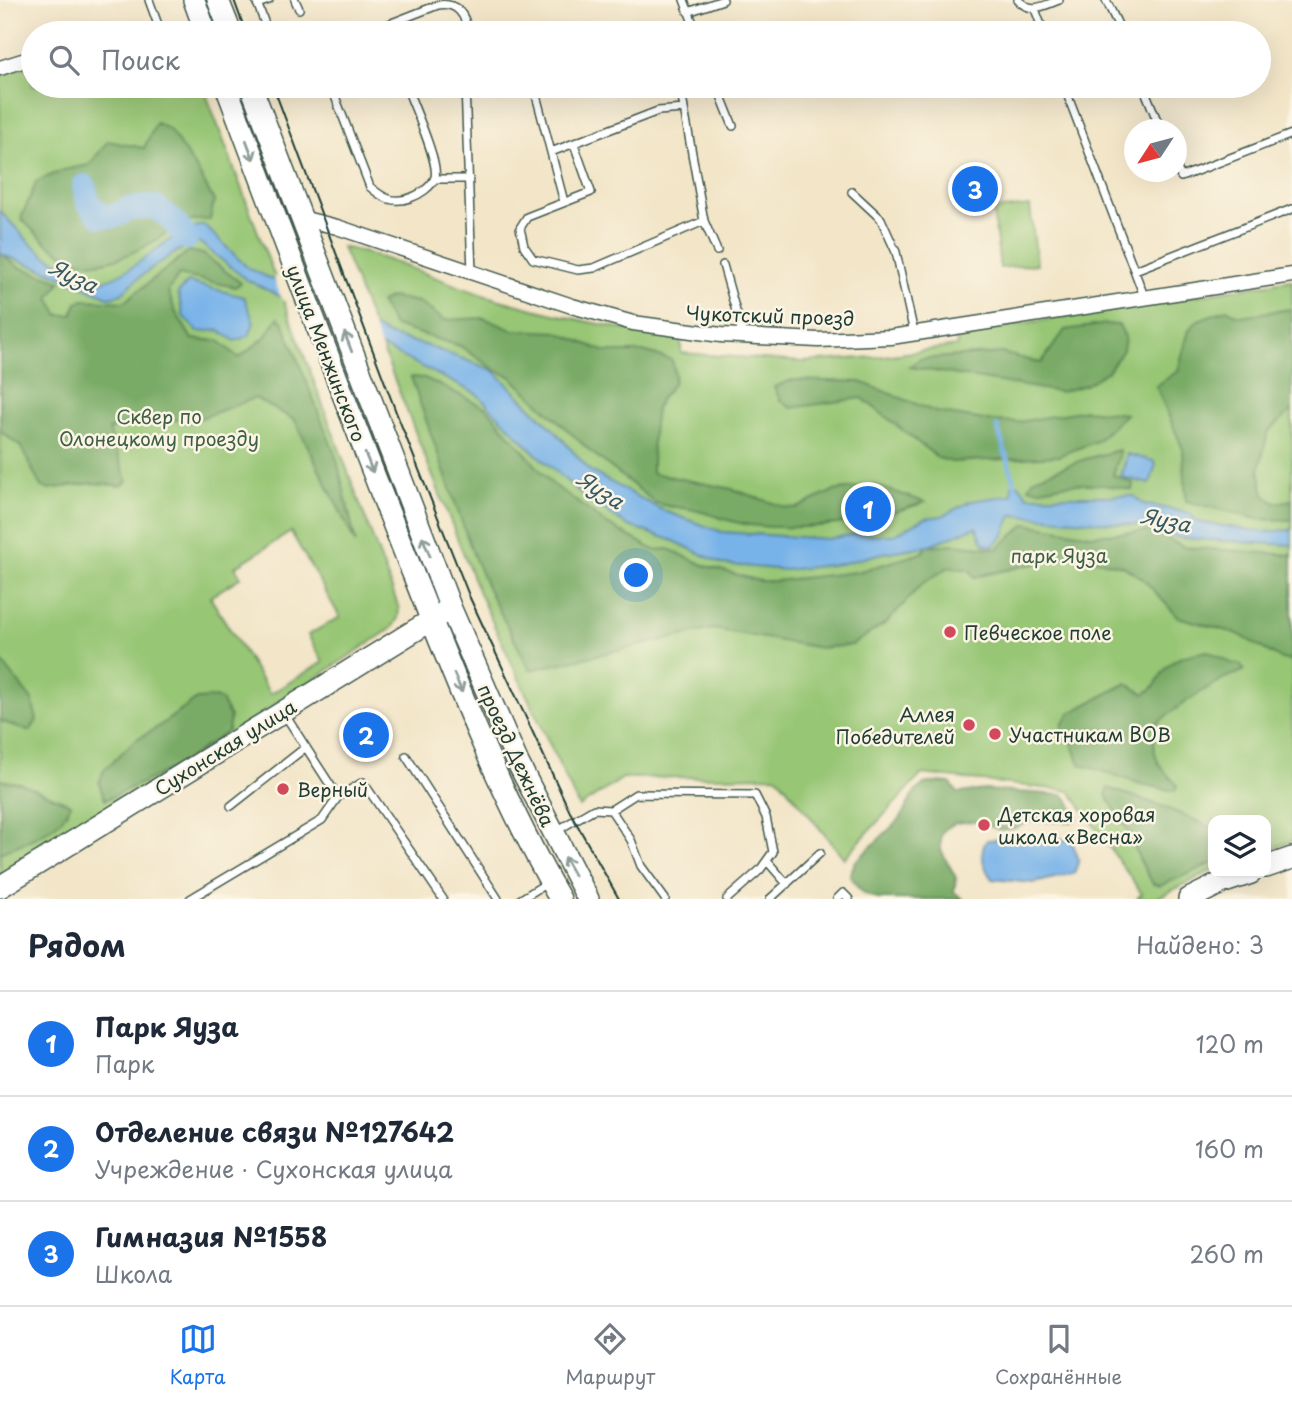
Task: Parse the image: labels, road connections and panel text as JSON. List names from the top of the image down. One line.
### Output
{"streets":{"main road":["улица Менжинского","Сухонская улица","проезд Дежнёва"],"street":["Чукотский проезд"]},"crossings":[["Чукотский проезд","улица Менжинского"],["улица Менжинского","Сухонская улица"],["улица Менжинского","проезд Дежнёва"],["Сухонская улица","проезд Дежнёва"]],"water":["Яуза"],"parks":["Сквер по Олонецкому проезду","парк Яуза"],"places":["Певческое поле","Аллея Победителей","Участникам ВОВ","Верный","Детская хоровая школа «Весна»"],"north":"bottom left","page":{"search":"Поиск","pins":["3","1","2"],"heading":["Рядом","Найдено: 3"],"list":[{"mark":"1","name":"Парк Яуза","note":"Парк","value":"120 m"},{"mark":"2","name":"Отделение связи №127642","note":"Учреждение · Сухонская улица","value":"160 m"},{"mark":"3","name":"Гимназия №1558","note":"Школа","value":"260 m"}],"nav":["Карта","Маршрут","Сохранённые"]}}
